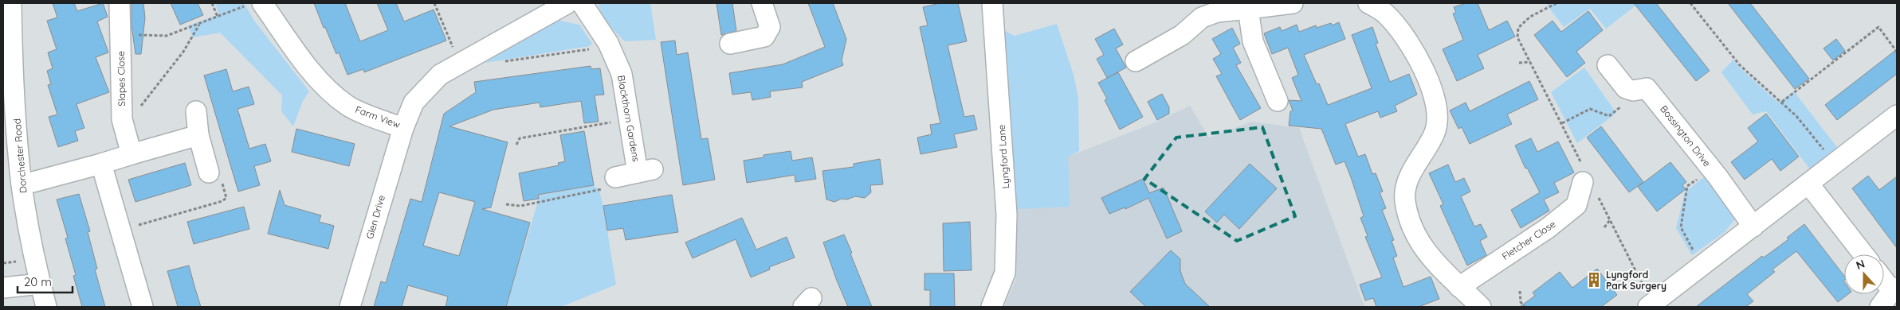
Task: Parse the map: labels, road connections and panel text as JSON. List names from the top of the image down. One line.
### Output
{"streets":{"street":["Slapes Close","Farm View","Blackthorn Gardens","Bossington Drive","Dorchester Road","Lyngford Lane","Glen Drive","Fletcher Close"]},"crossings":[["Farm View","Glen Drive"]],"places":{"building":["Lyngford Park Surgery"]},"scale_bar":"20 m","north":"top"}
